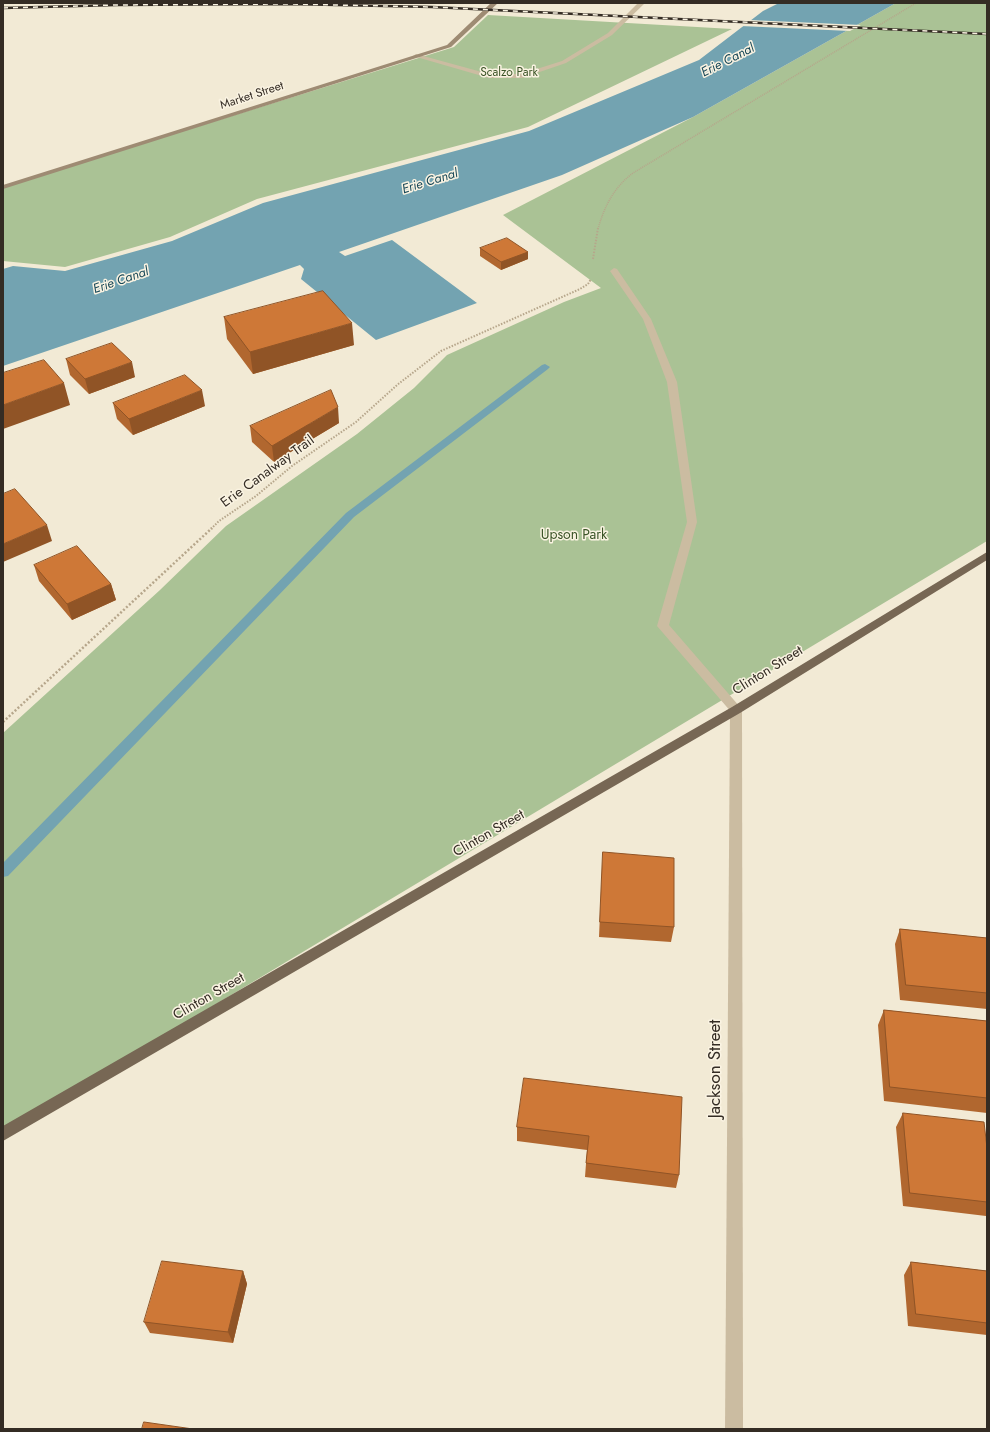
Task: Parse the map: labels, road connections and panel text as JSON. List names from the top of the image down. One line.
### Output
{"streets":{"main road":["Clinton Street"],"street":["Market Street","Jackson Street"],"path":["Erie Canalway Trail"]},"crossings":[["Clinton Street","Jackson Street"]],"water":["Erie Canal"],"parks":["Scalzo Park","Upson Park"]}
